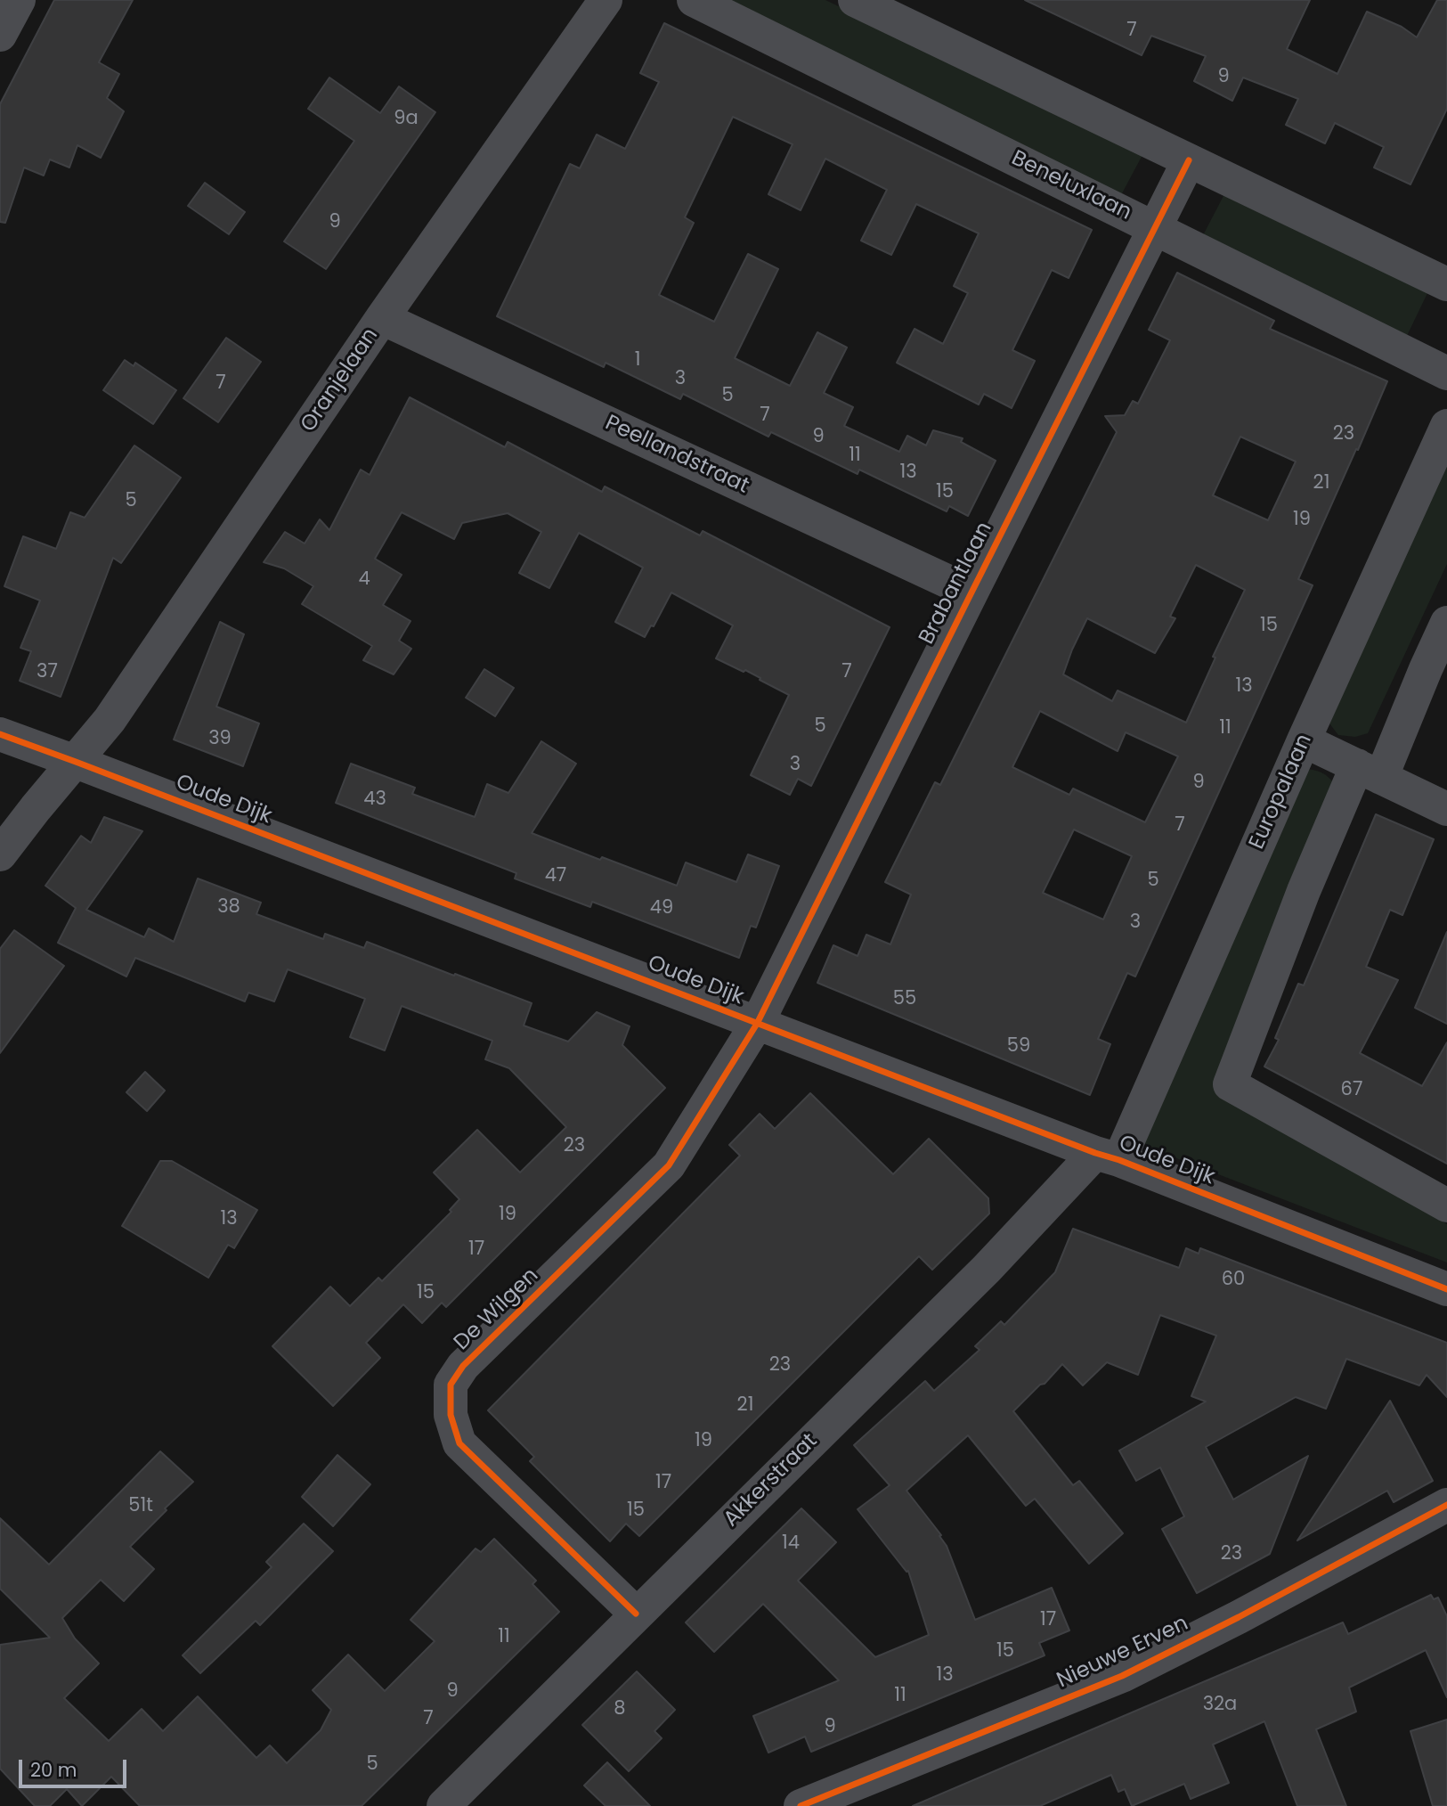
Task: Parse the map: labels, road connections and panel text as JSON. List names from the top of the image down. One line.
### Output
{"streets":{"street":["Beneluxlaan","Oranjelaan","Peellandstraat","Brabantlaan","Europalaan","Oude Dijk","De Wilgen","Akkerstraat","Nieuwe Erven"]},"crossings":[["Beneluxlaan","Brabantlaan"],["Oranjelaan","Peellandstraat"],["Oranjelaan","Oude Dijk"],["Peellandstraat","Brabantlaan"],["Brabantlaan","Oude Dijk"],["Brabantlaan","De Wilgen"],["Europalaan","Oude Dijk"],["Europalaan","Akkerstraat"],["Oude Dijk","De Wilgen"],["Oude Dijk","Akkerstraat"],["De Wilgen","Akkerstraat"]],"house_numbers":["7","9","9a","9","1","3","7","5","7","23","9","11","13","21","15","5","19","4","15","37","7","13","5","11","39","3","9","43","7","47","5","38","49","3","55","59","67","23","19","13","17","60","15","23","21","19","17","51t","15","14","23","17","11","15","13","9","11","32a","8","7","9","5"],"scale_bar":"20 m"}
